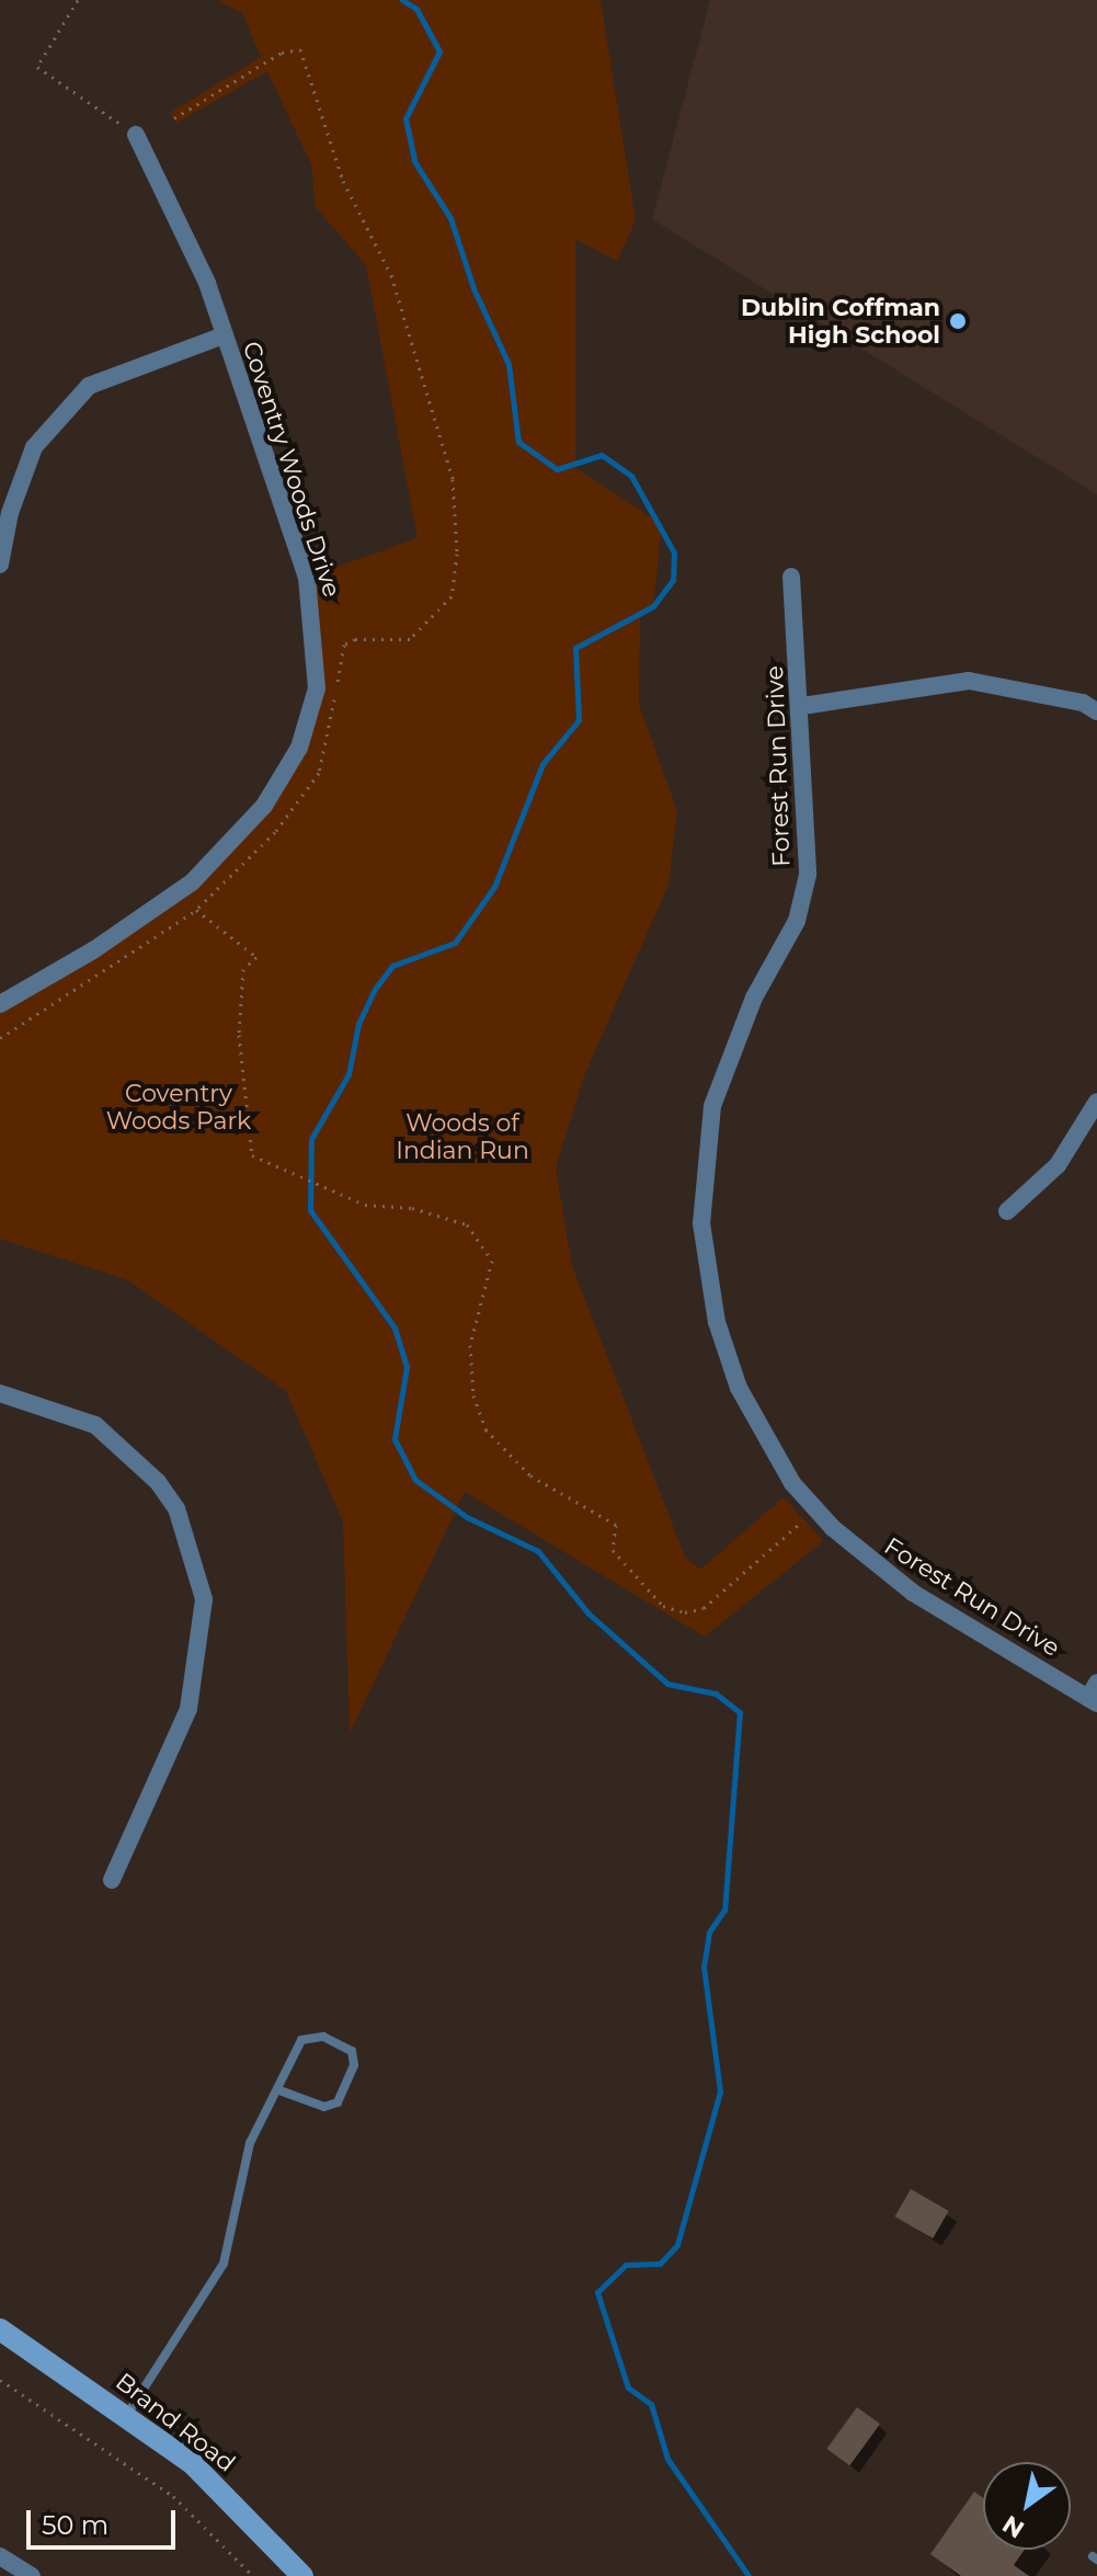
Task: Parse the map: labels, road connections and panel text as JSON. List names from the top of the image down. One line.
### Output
{"streets":{"main road":["Brand Road"],"street":["Coventry Woods Drive","Forest Run Drive"]},"parks":["Coventry Woods Park","Woods of Indian Run"],"places":["Dublin Coffman High School"],"scale_bar":"50 m","north":"bottom left"}
